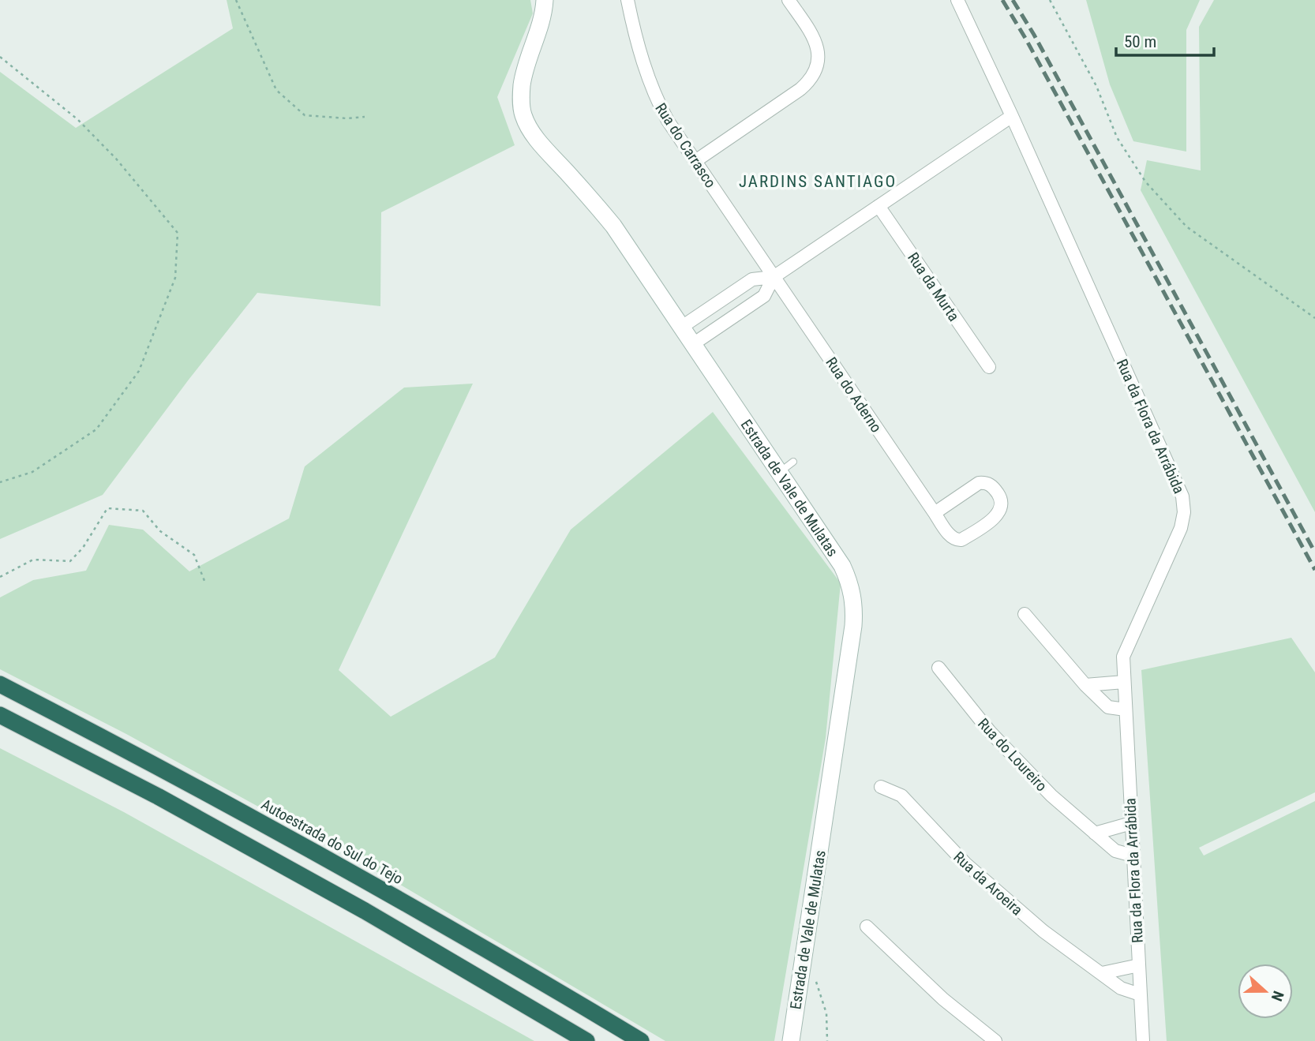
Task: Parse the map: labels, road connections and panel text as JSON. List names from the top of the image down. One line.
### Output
{"streets":{"highway":["Autoestrada do Sul do Tejo"],"street":["Rua do Carrasco","Rua da Murta","Rua do Aderno","Rua da Flora da Arrábida","Estrada de Vale de Mulatas","Rua do Loureiro","Rua da Aroeira"]},"crossings":[["Rua do Carrasco","Rua do Aderno"],["Rua da Flora da Arrábida","Rua do Loureiro"],["Rua da Flora da Arrábida","Rua da Aroeira"]],"districts":["JARDINS SANTIAGO"],"scale_bar":"50 m","north":"right"}
